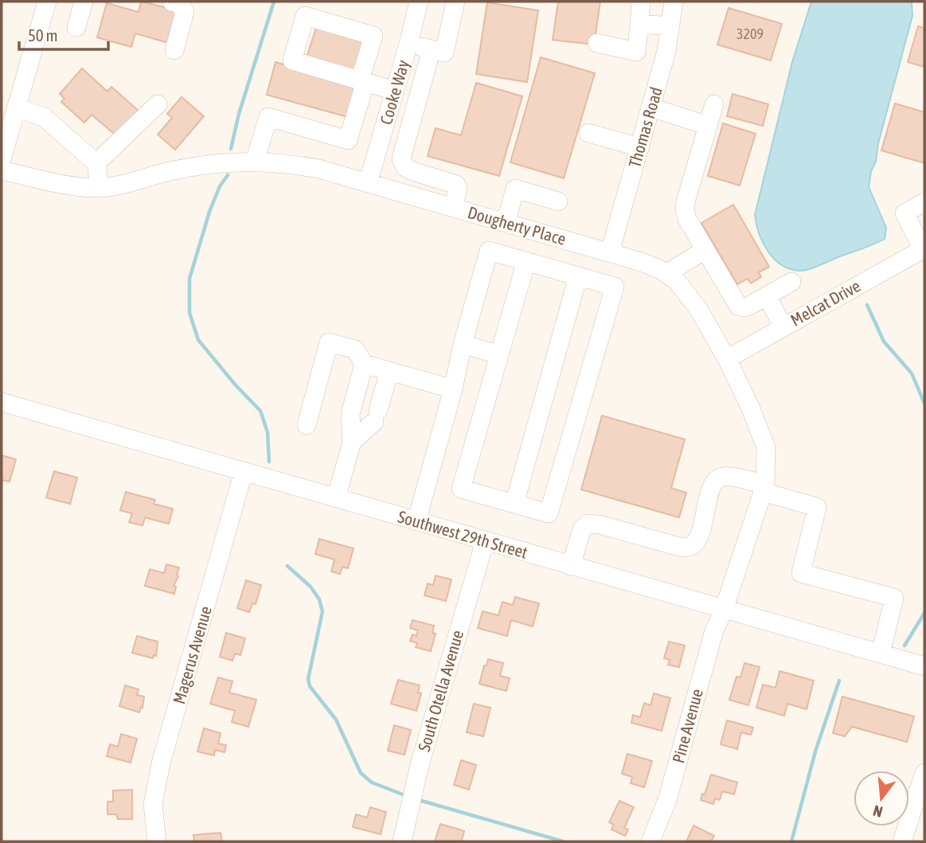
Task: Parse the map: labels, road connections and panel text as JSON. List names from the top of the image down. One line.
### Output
{"streets":{"street":["Cooke Way","Thomas Road","Dougherty Place","Melcat Drive","Southwest 29th Street","Magerus Avenue","South Otella Avenue","Pine Avenue"]},"crossings":[["Cooke Way","Dougherty Place"],["Thomas Road","Dougherty Place"],["Dougherty Place","Melcat Drive"],["Dougherty Place","Southwest 29th Street"],["Dougherty Place","Pine Avenue"],["Southwest 29th Street","Magerus Avenue"],["Southwest 29th Street","South Otella Avenue"],["Southwest 29th Street","Pine Avenue"]],"house_numbers":["3209"],"scale_bar":"50 m","north":"bottom"}
